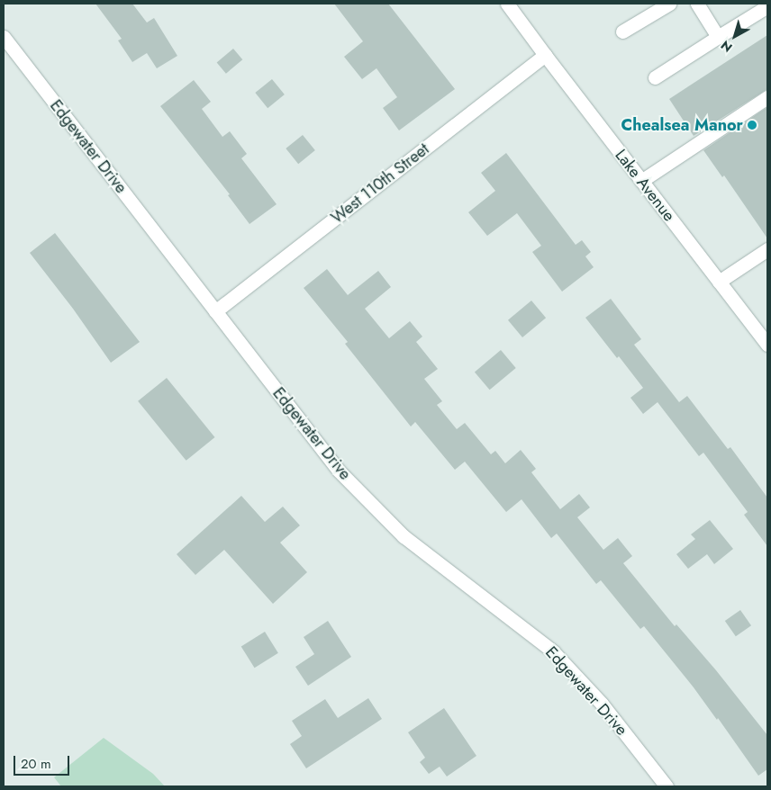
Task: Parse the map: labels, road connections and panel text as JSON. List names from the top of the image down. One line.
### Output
{"streets":{"street":["Edgewater Drive","West 110th Street","Lake Avenue"]},"crossings":[["Edgewater Drive","West 110th Street"],["West 110th Street","Lake Avenue"]],"places":["Chealsea Manor"],"scale_bar":"20 m","north":"bottom left"}
